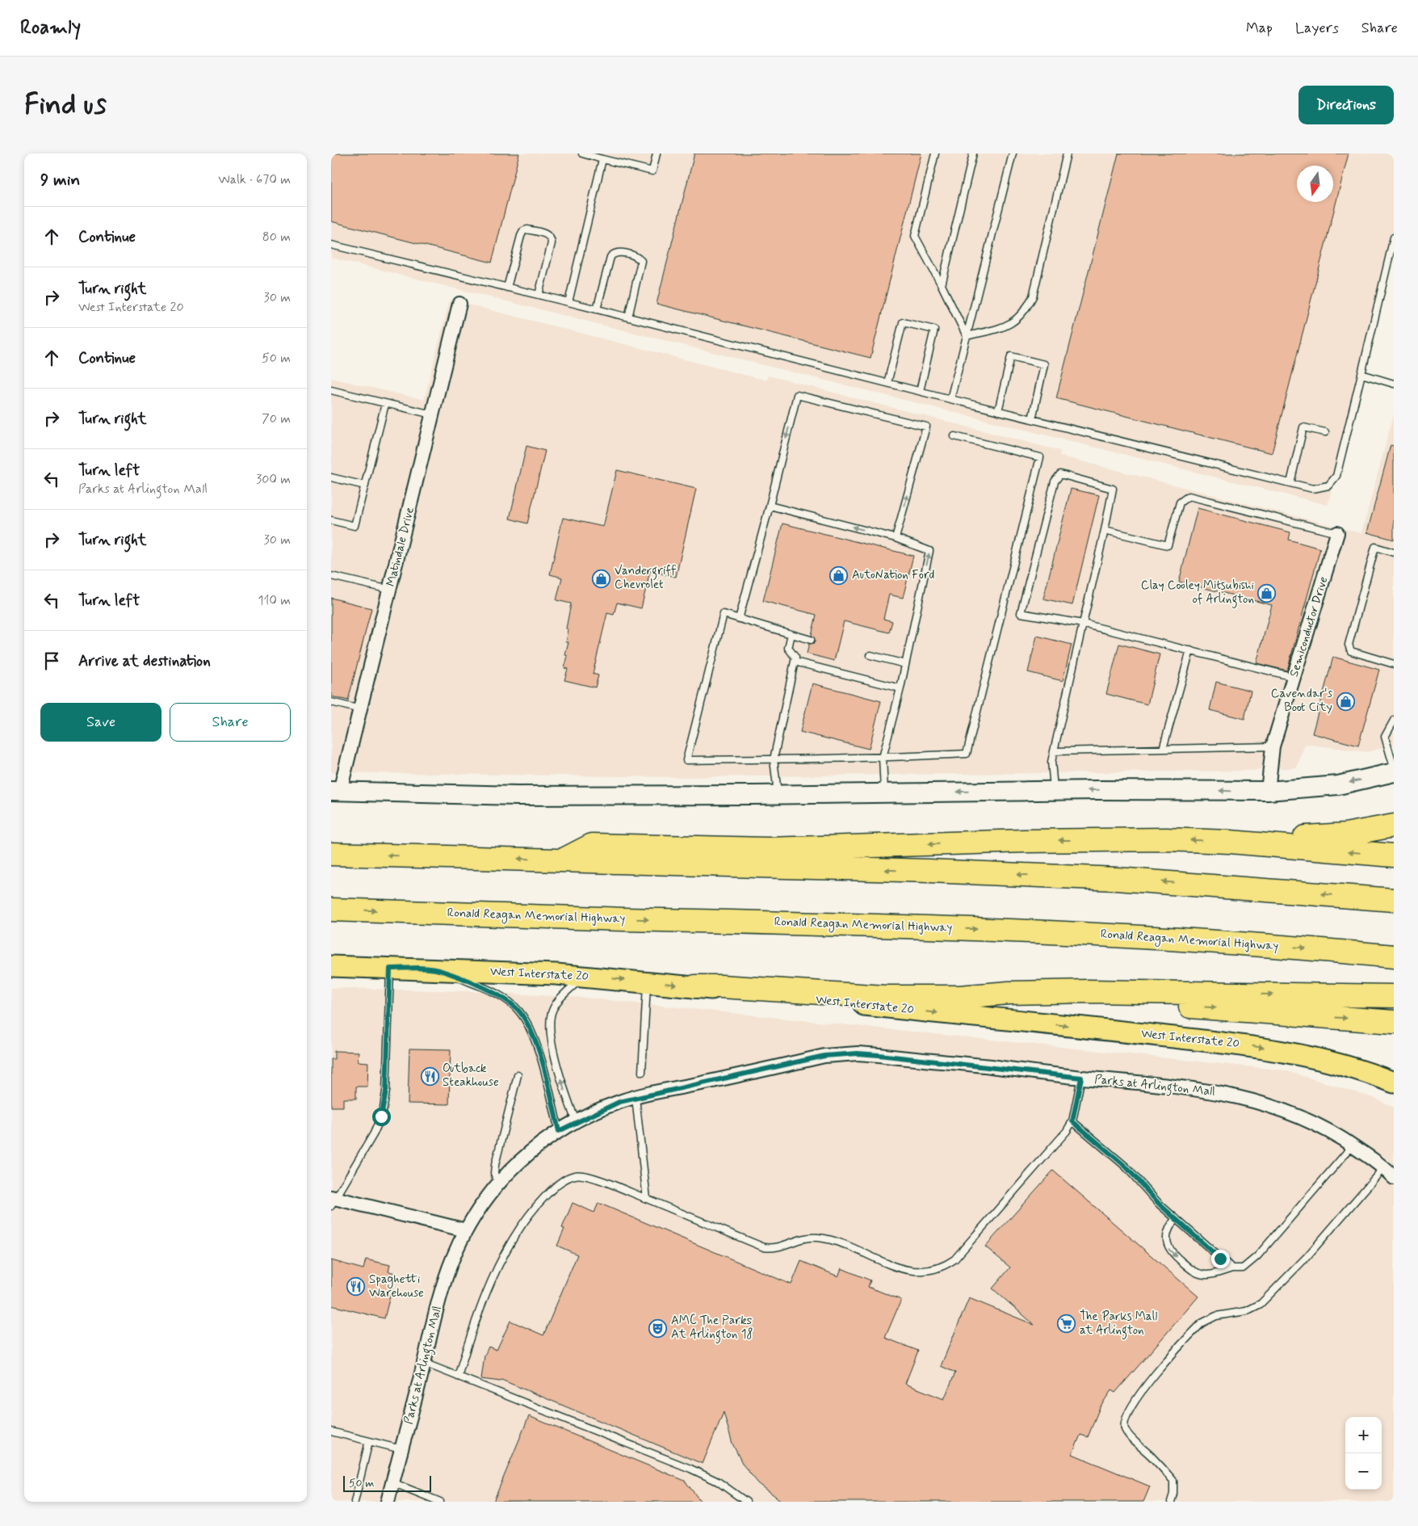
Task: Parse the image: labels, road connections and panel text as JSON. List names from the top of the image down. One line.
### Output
{"streets":{"highway":["Ronald Reagan Memorial Highway"],"main road":["West Interstate 20"],"street":["Matindale Drive","Semiconductor Drive","Parks at Arlington Mall"]},"one_way":["West Interstate 20"],"places":{"shop":["AutoNation Ford","Vandergriff Chevrolet","Clay Cooley Mitsubishi of Arlington","Cavendar's Boot City"],"restaurant":["Outback Steakhouse","Spaghetti Warehouse"],"supermarket":["The Parks Mall at Arlington"],"theatre":["AMC The Parks At Arlington 18"]},"scale_bar":"50 m","north":"bottom","page":{"header":"Roamly","nav":["Map","Layers","Share"],"buttons":["Directions",["Save","Share"]],"title":"Find us","heading":["9 min","Walk · 670 m"],"list":[["Continue","80 m"],["Turn right","West Interstate 20","30 m"],["Continue","50 m"],["Turn right","70 m"],["Turn left","Parks at Arlington Mall","300 m"],["Turn right","30 m"],["Turn left","110 m"],"Arrive at destination"],"map_buttons":["+","−"],"scale":"50 m"}}
